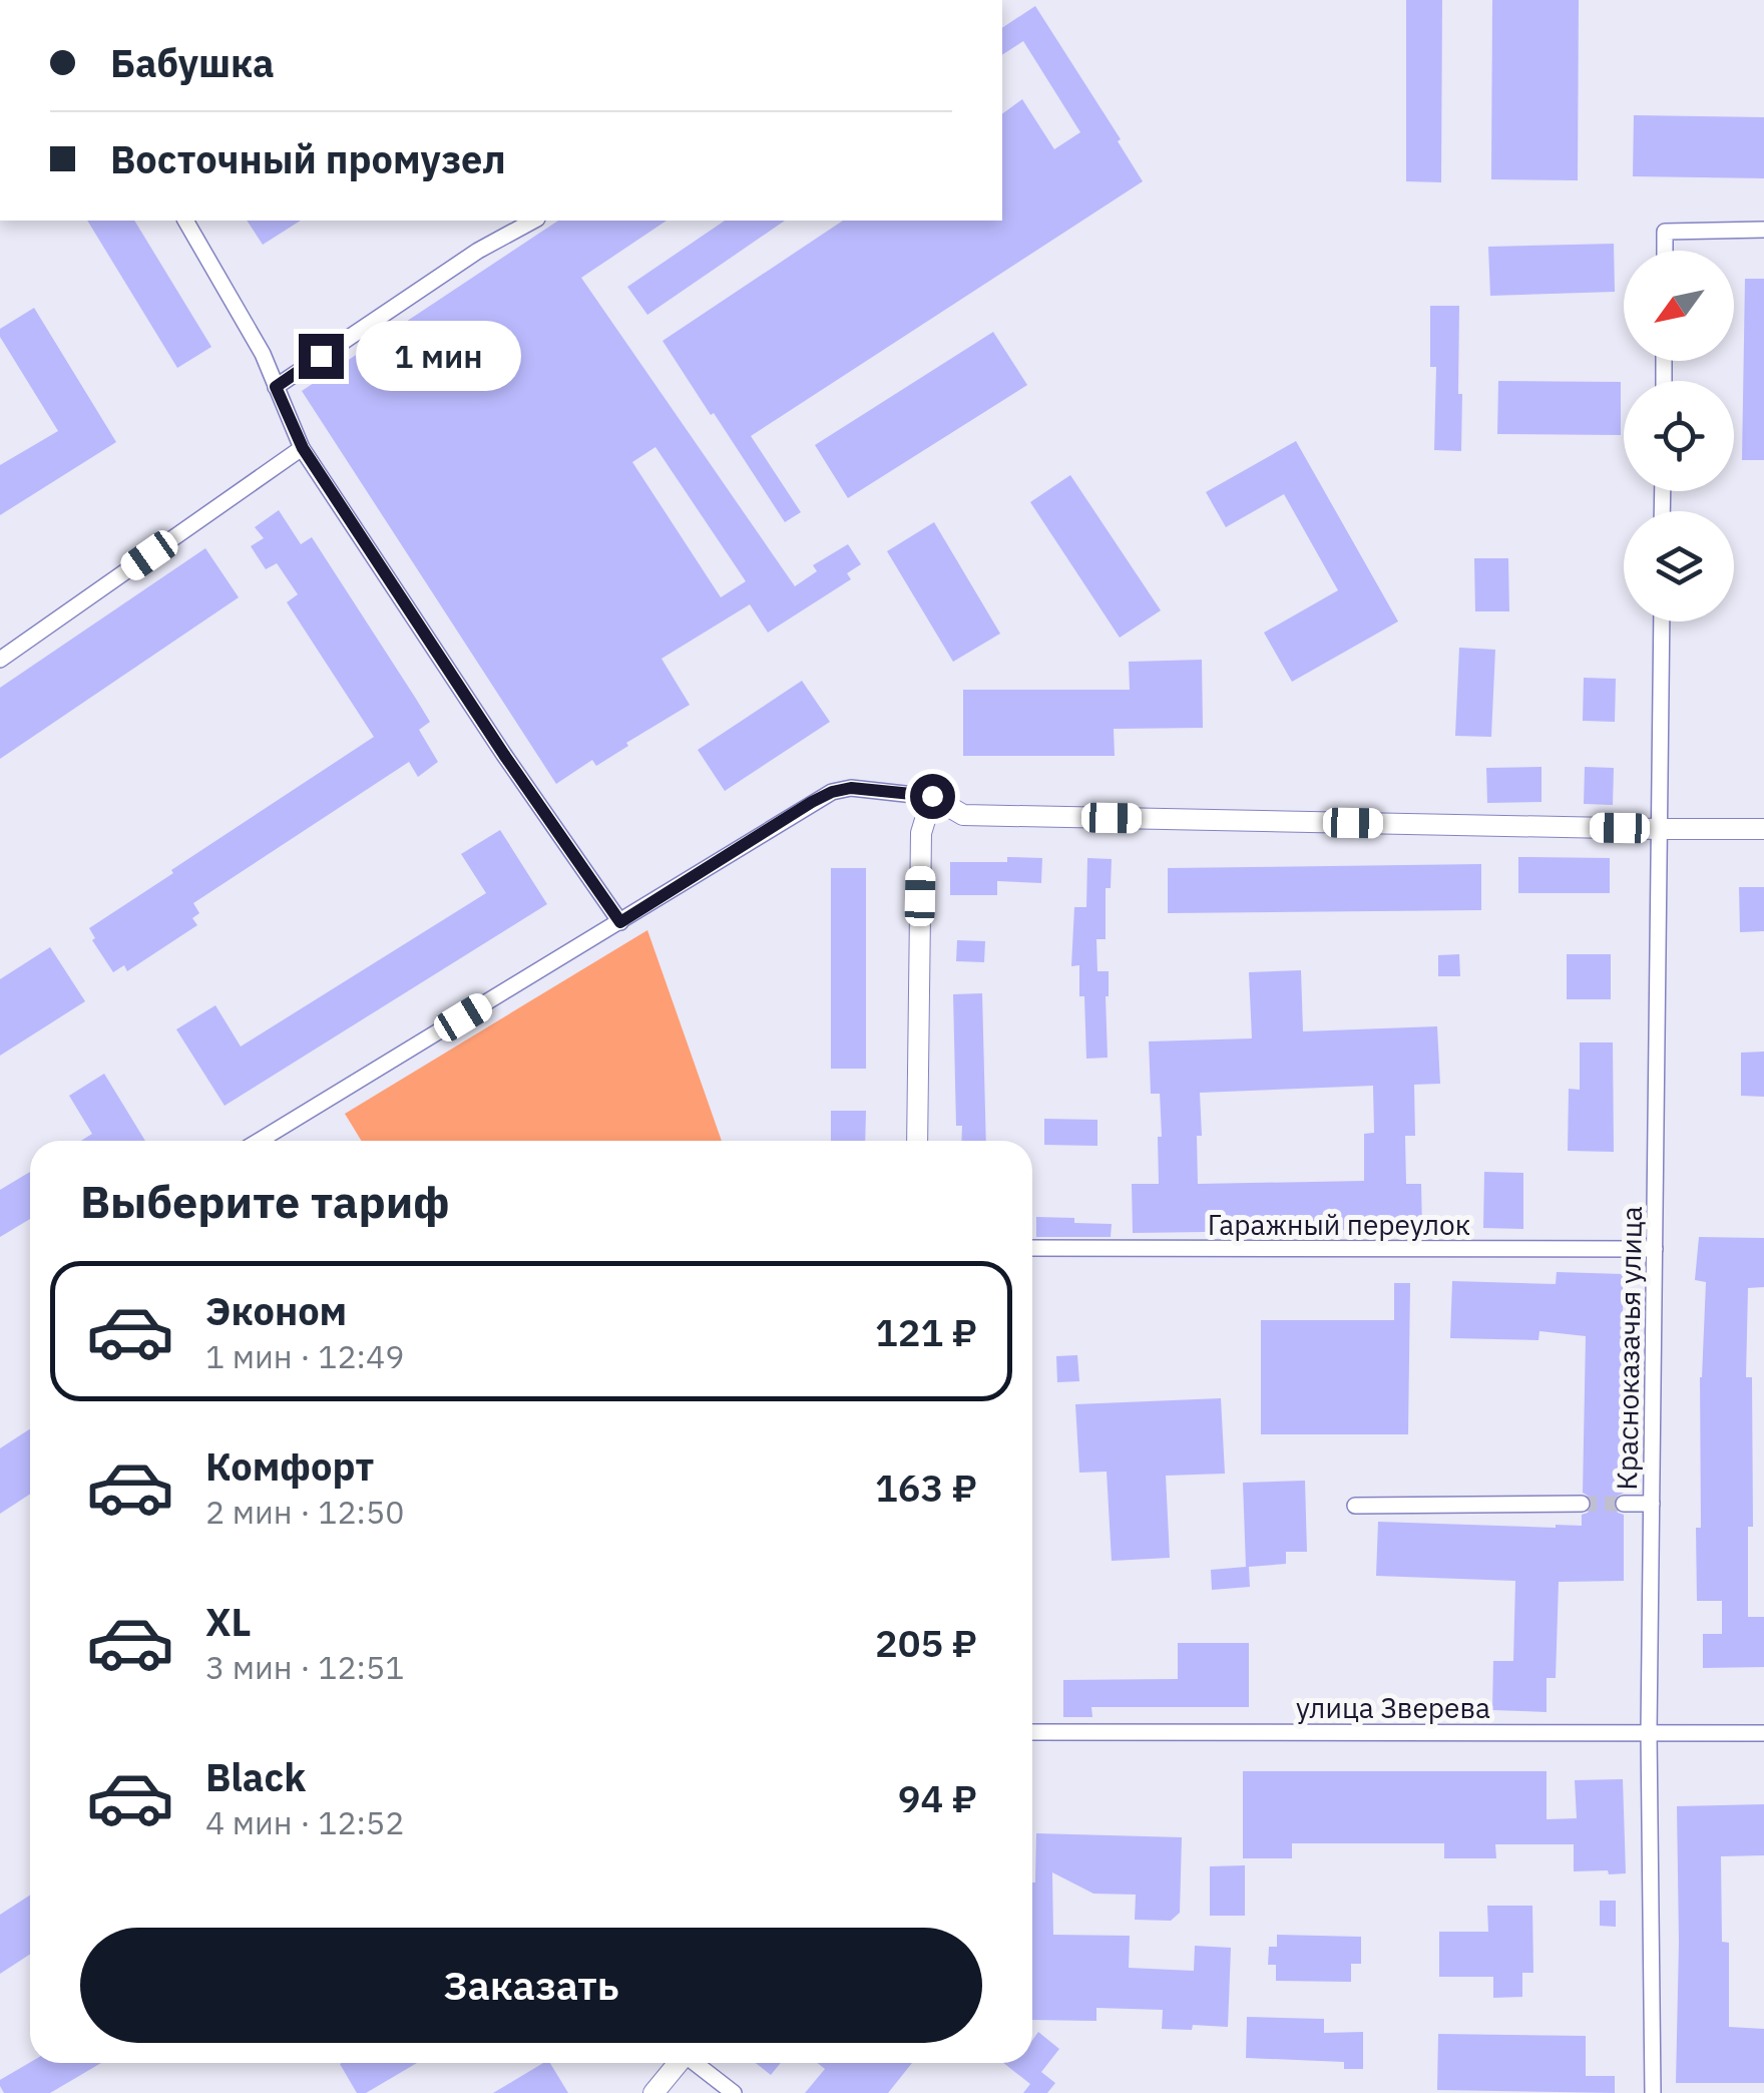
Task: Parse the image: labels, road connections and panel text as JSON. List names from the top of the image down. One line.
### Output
{"streets":{"street":["Гаражный переулок","Красноказачья улица","улица Зверева"]},"crossings":[["Гаражный переулок","Красноказачья улица"],["Красноказачья улица","улица Зверева"]],"north":"bottom left","page":{"banner":["Бабушка","Восточный промузел"],"bubble":"1 мин","heading":"Выберите тариф","list":[{"name":"Эконом","note":"1 мин · 12:49","value":"121 ₽"},{"name":"Комфорт","note":"2 мин · 12:50","value":"163 ₽"},{"name":"XL","note":"3 мин · 12:51","value":"205 ₽"},{"name":"Black","note":"4 мин · 12:52","value":"94 ₽"}],"buttons":"Заказать"}}
